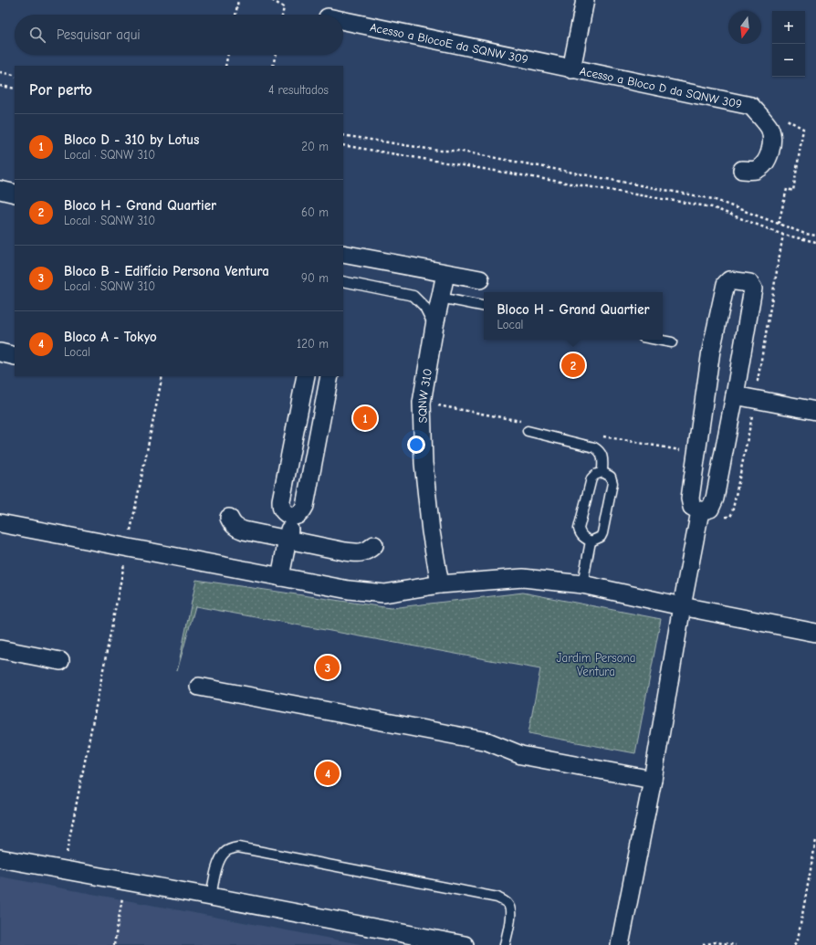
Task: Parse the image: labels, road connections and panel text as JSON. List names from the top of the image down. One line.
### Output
{"streets":{"street":["Acesso a BlocoE da SQNW 309","Acesso a Bloco D da SQNW 309","SQNW 310"]},"crossings":[["Acesso a BlocoE da SQNW 309","Acesso a Bloco D da SQNW 309"]],"parks":["Jardim Persona Ventura"],"north":"bottom","page":{"map_buttons":["+","−"],"search":"Pesquisar aqui","heading":["Por perto","4 resultados"],"list":[{"mark":"1","name":"Bloco D - 310 by Lotus","note":"Local · SQNW 310","value":"20 m"},{"mark":"2","name":"Bloco H - Grand Quartier","note":"Local · SQNW 310","value":"60 m"},{"mark":"3","name":"Bloco B - Edifício Persona Ventura","note":"Local · SQNW 310","value":"90 m"},{"mark":"4","name":"Bloco A - Tokyo","note":"Local","value":"120 m"}],"popup":["Bloco H - Grand Quartier","Local"],"pins":["2","1","3","4"]}}
